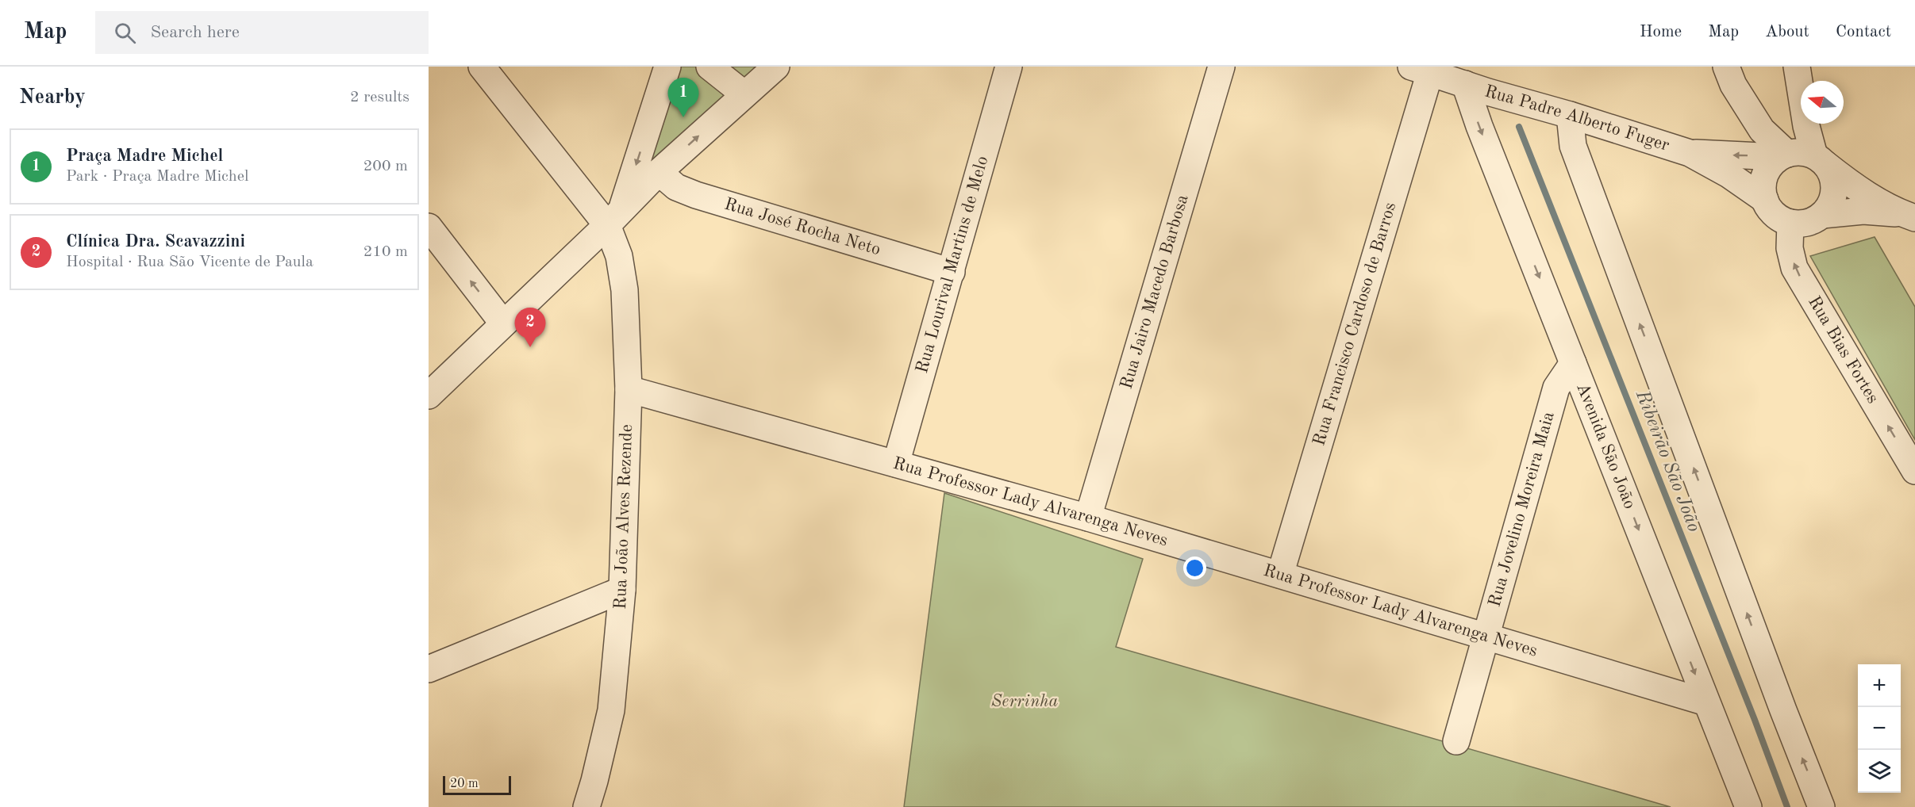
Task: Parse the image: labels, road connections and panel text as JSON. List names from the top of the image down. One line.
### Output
{"streets":{"street":["Rua Padre Alberto Fuger","Rua José Rocha Neto","Rua Lourival Martins de Melo","Rua Jairo Macedo Barbosa","Rua Francisco Cardoso de Barros","Rua Bias Fortes","Avenida São João","Rua Professor Lady Alvarenga Neves","Rua Jovelino Moreira Maia","Rua João Alves Rezende"]},"crossings":[["Rua Padre Alberto Fuger","Rua Francisco Cardoso de Barros"],["Rua Padre Alberto Fuger","Rua Bias Fortes"],["Rua Padre Alberto Fuger","Avenida São João"],["Rua José Rocha Neto","Rua Lourival Martins de Melo"],["Rua Lourival Martins de Melo","Rua Professor Lady Alvarenga Neves"],["Rua Jairo Macedo Barbosa","Rua Professor Lady Alvarenga Neves"],["Rua Francisco Cardoso de Barros","Rua Professor Lady Alvarenga Neves"],["Avenida São João","Rua Professor Lady Alvarenga Neves"],["Avenida São João","Rua Jovelino Moreira Maia"],["Rua Professor Lady Alvarenga Neves","Rua Jovelino Moreira Maia"],["Rua Professor Lady Alvarenga Neves","Rua João Alves Rezende"]],"water":["Ribeirão São João"],"parks":["Serrinha"],"scale_bar":"20 m","north":"left","page":{"header":"Map","search":"Search here","nav":["Home","Map","About","Contact"],"heading":["Nearby","2 results"],"pins":["1","2"],"list":[{"mark":"1","name":"Praça Madre Michel","note":"Park · Praça Madre Michel","value":"200 m"},{"mark":"2","name":"Clínica Dra. Scavazzini","note":"Hospital · Rua São Vicente de Paula","value":"210 m"}],"map_buttons":["+","−"],"scale":"20 m"}}
